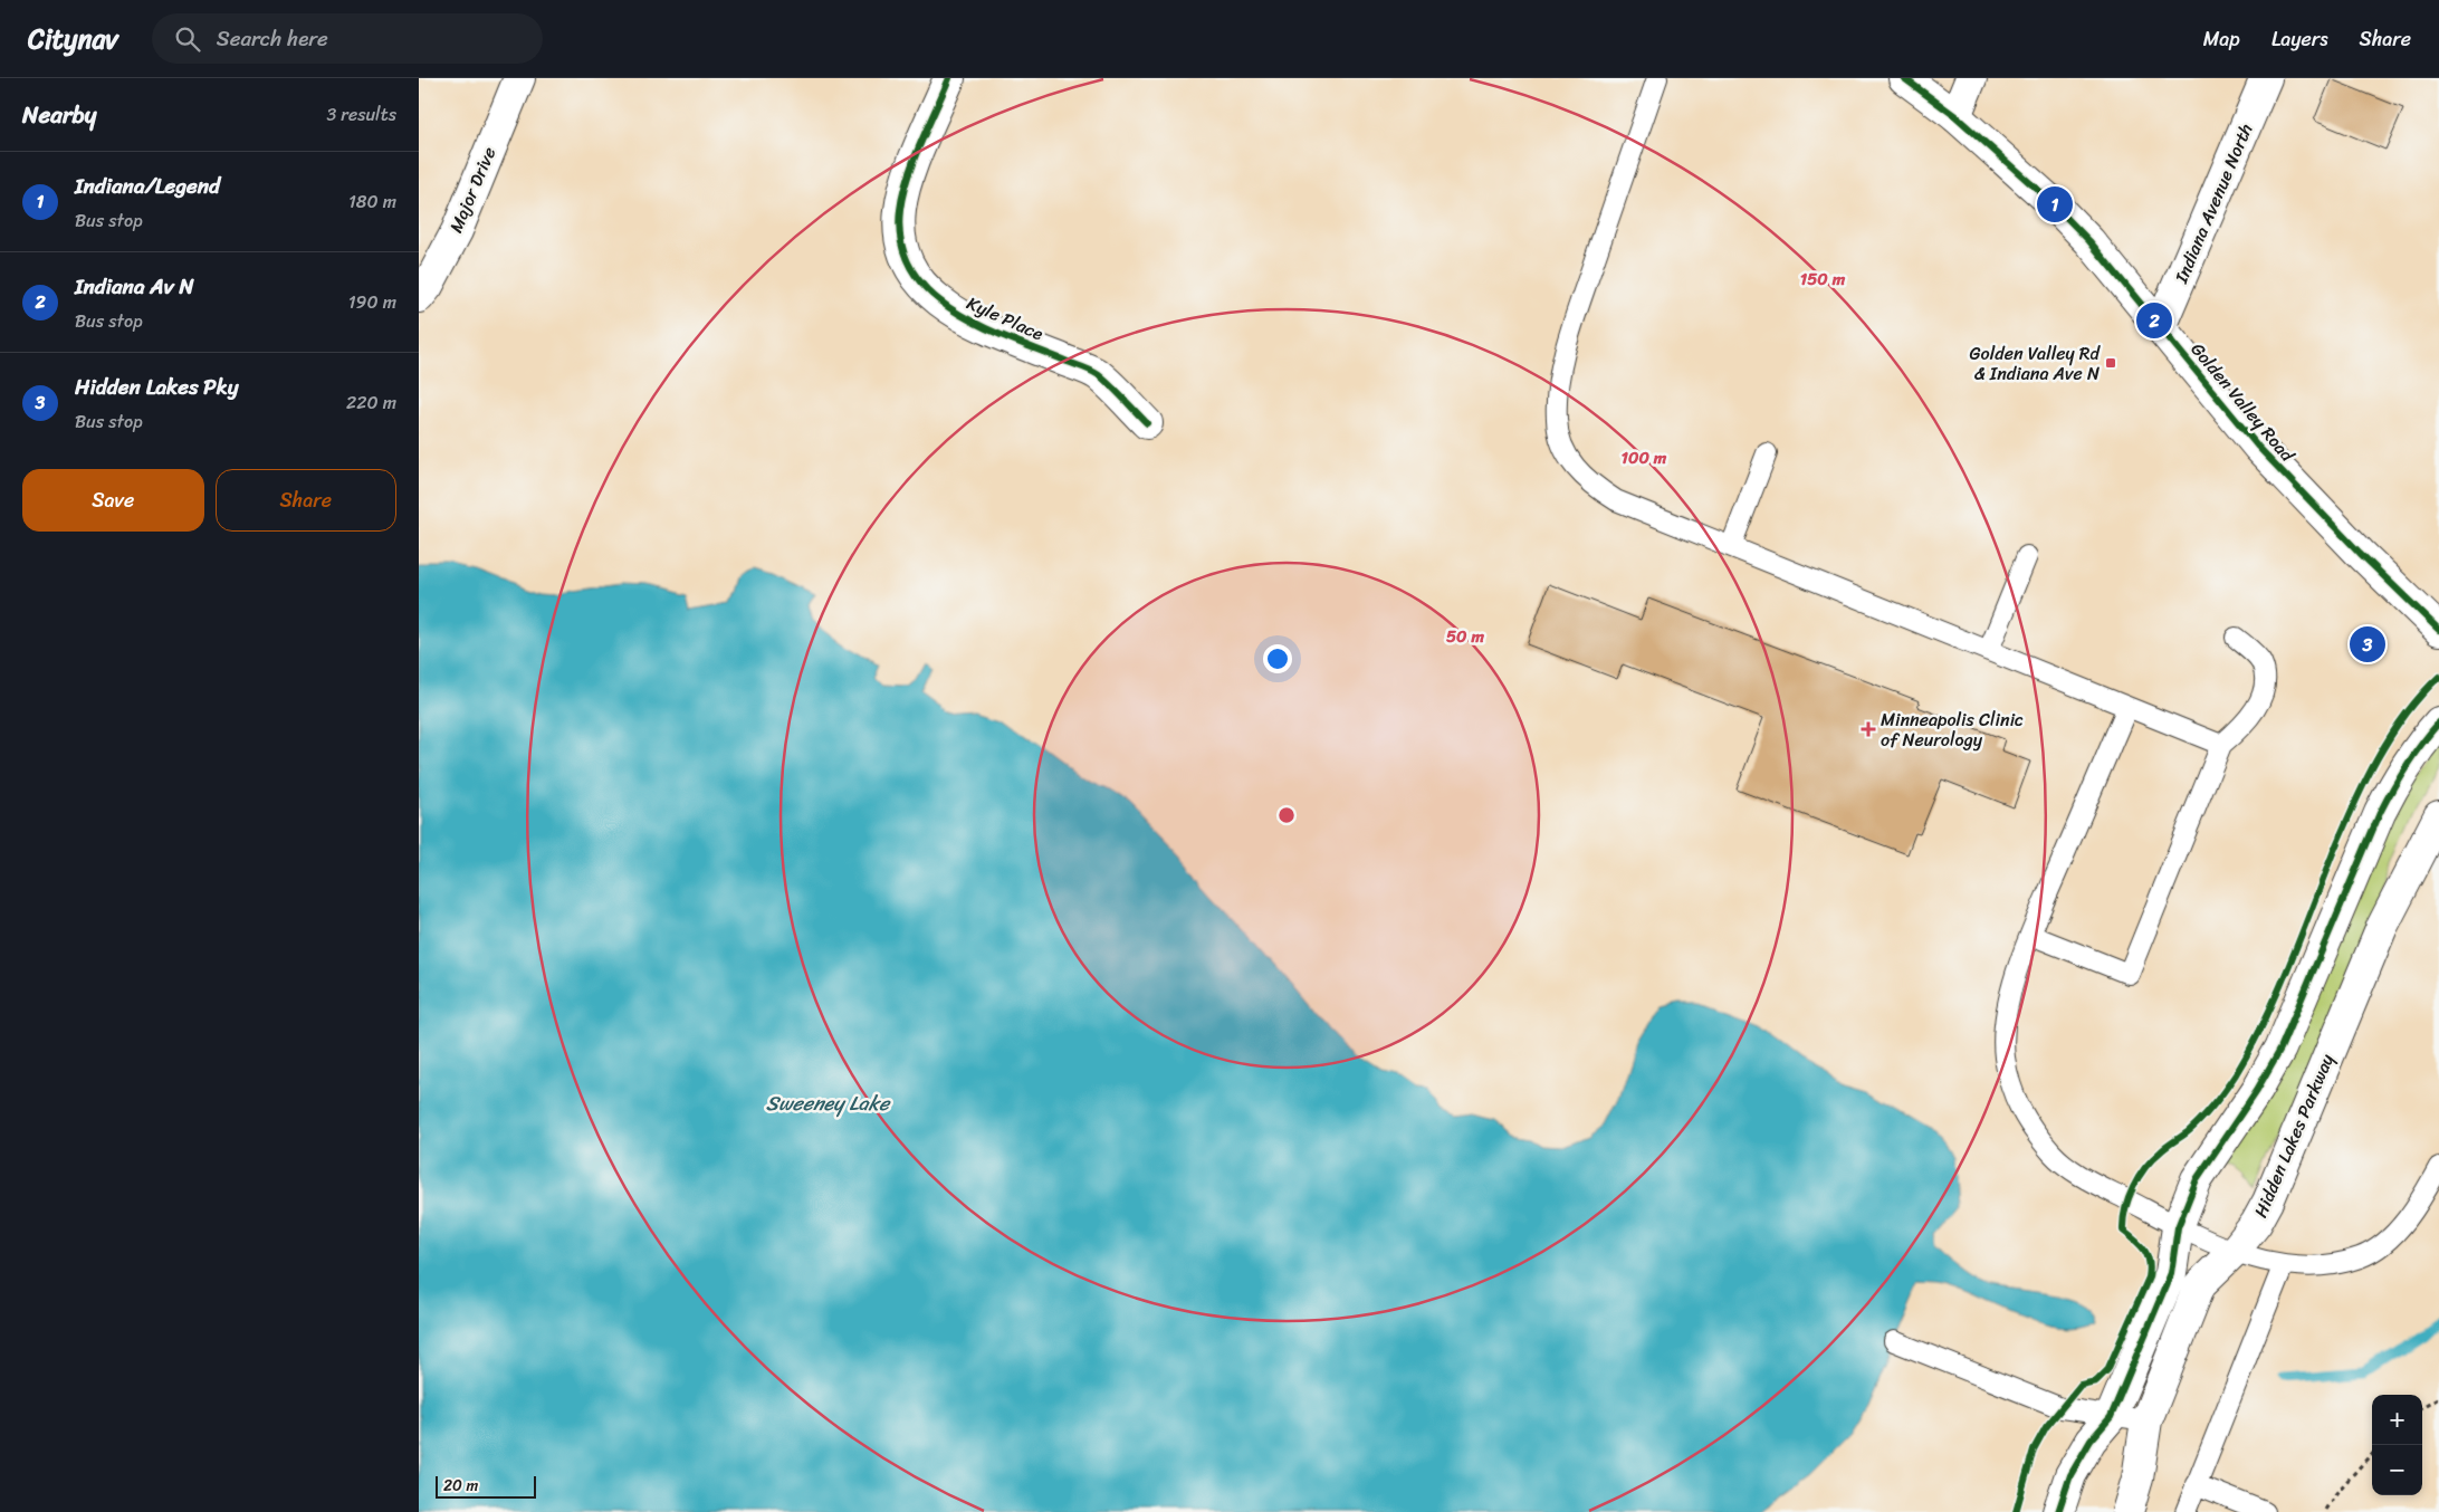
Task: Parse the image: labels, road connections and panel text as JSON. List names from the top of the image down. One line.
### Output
{"streets":{"street":["Major Drive","Indiana Avenue North","Kyle Place","Golden Valley Road","Hidden Lakes Parkway"]},"crossings":[["Indiana Avenue North","Golden Valley Road"]],"water":["Sweeney Lake"],"places":{"transit":["Golden Valley Rd & Indiana Ave N"],"health":["Minneapolis Clinic of Neurology"]},"scale_bar":"20 m","page":{"header":"Citynav","search":"Search here","nav":["Map","Layers","Share"],"heading":["Nearby","3 results"],"list":[{"mark":"1","name":"Indiana/Legend","note":"Bus stop","value":"180 m"},{"mark":"2","name":"Indiana Av N","note":"Bus stop","value":"190 m"},{"mark":"3","name":"Hidden Lakes Pky","note":"Bus stop","value":"220 m"}],"pins":["1","2","3"],"buttons":["Save","Share"],"map_buttons":["+","−"],"scale":"20 m"},"rings":["150 m","100 m","50 m"]}
